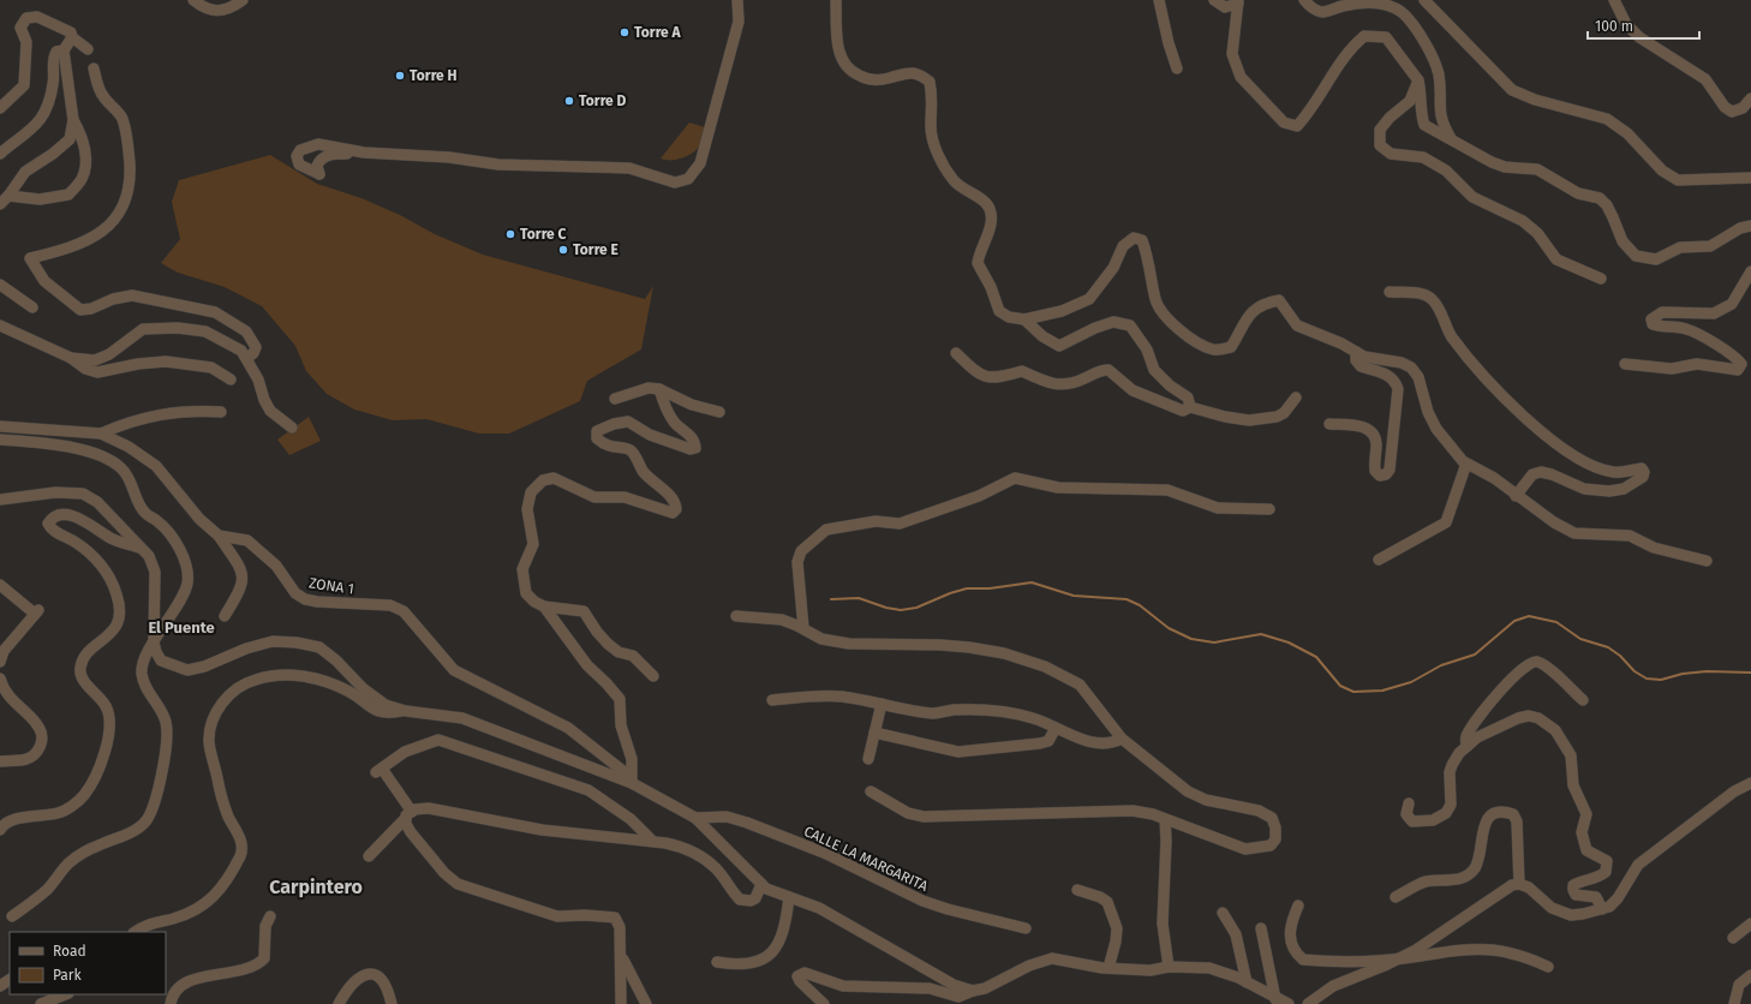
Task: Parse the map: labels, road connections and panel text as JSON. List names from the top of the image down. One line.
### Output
{"streets":{"street":["ZONA 1","CALLE LA MARGARITA"]},"districts":["El Puente","Carpintero"],"places":["Torre A","Torre H","Torre D","Torre C","Torre E"],"legend":["Road","Park"],"scale_bar":"100 m"}
